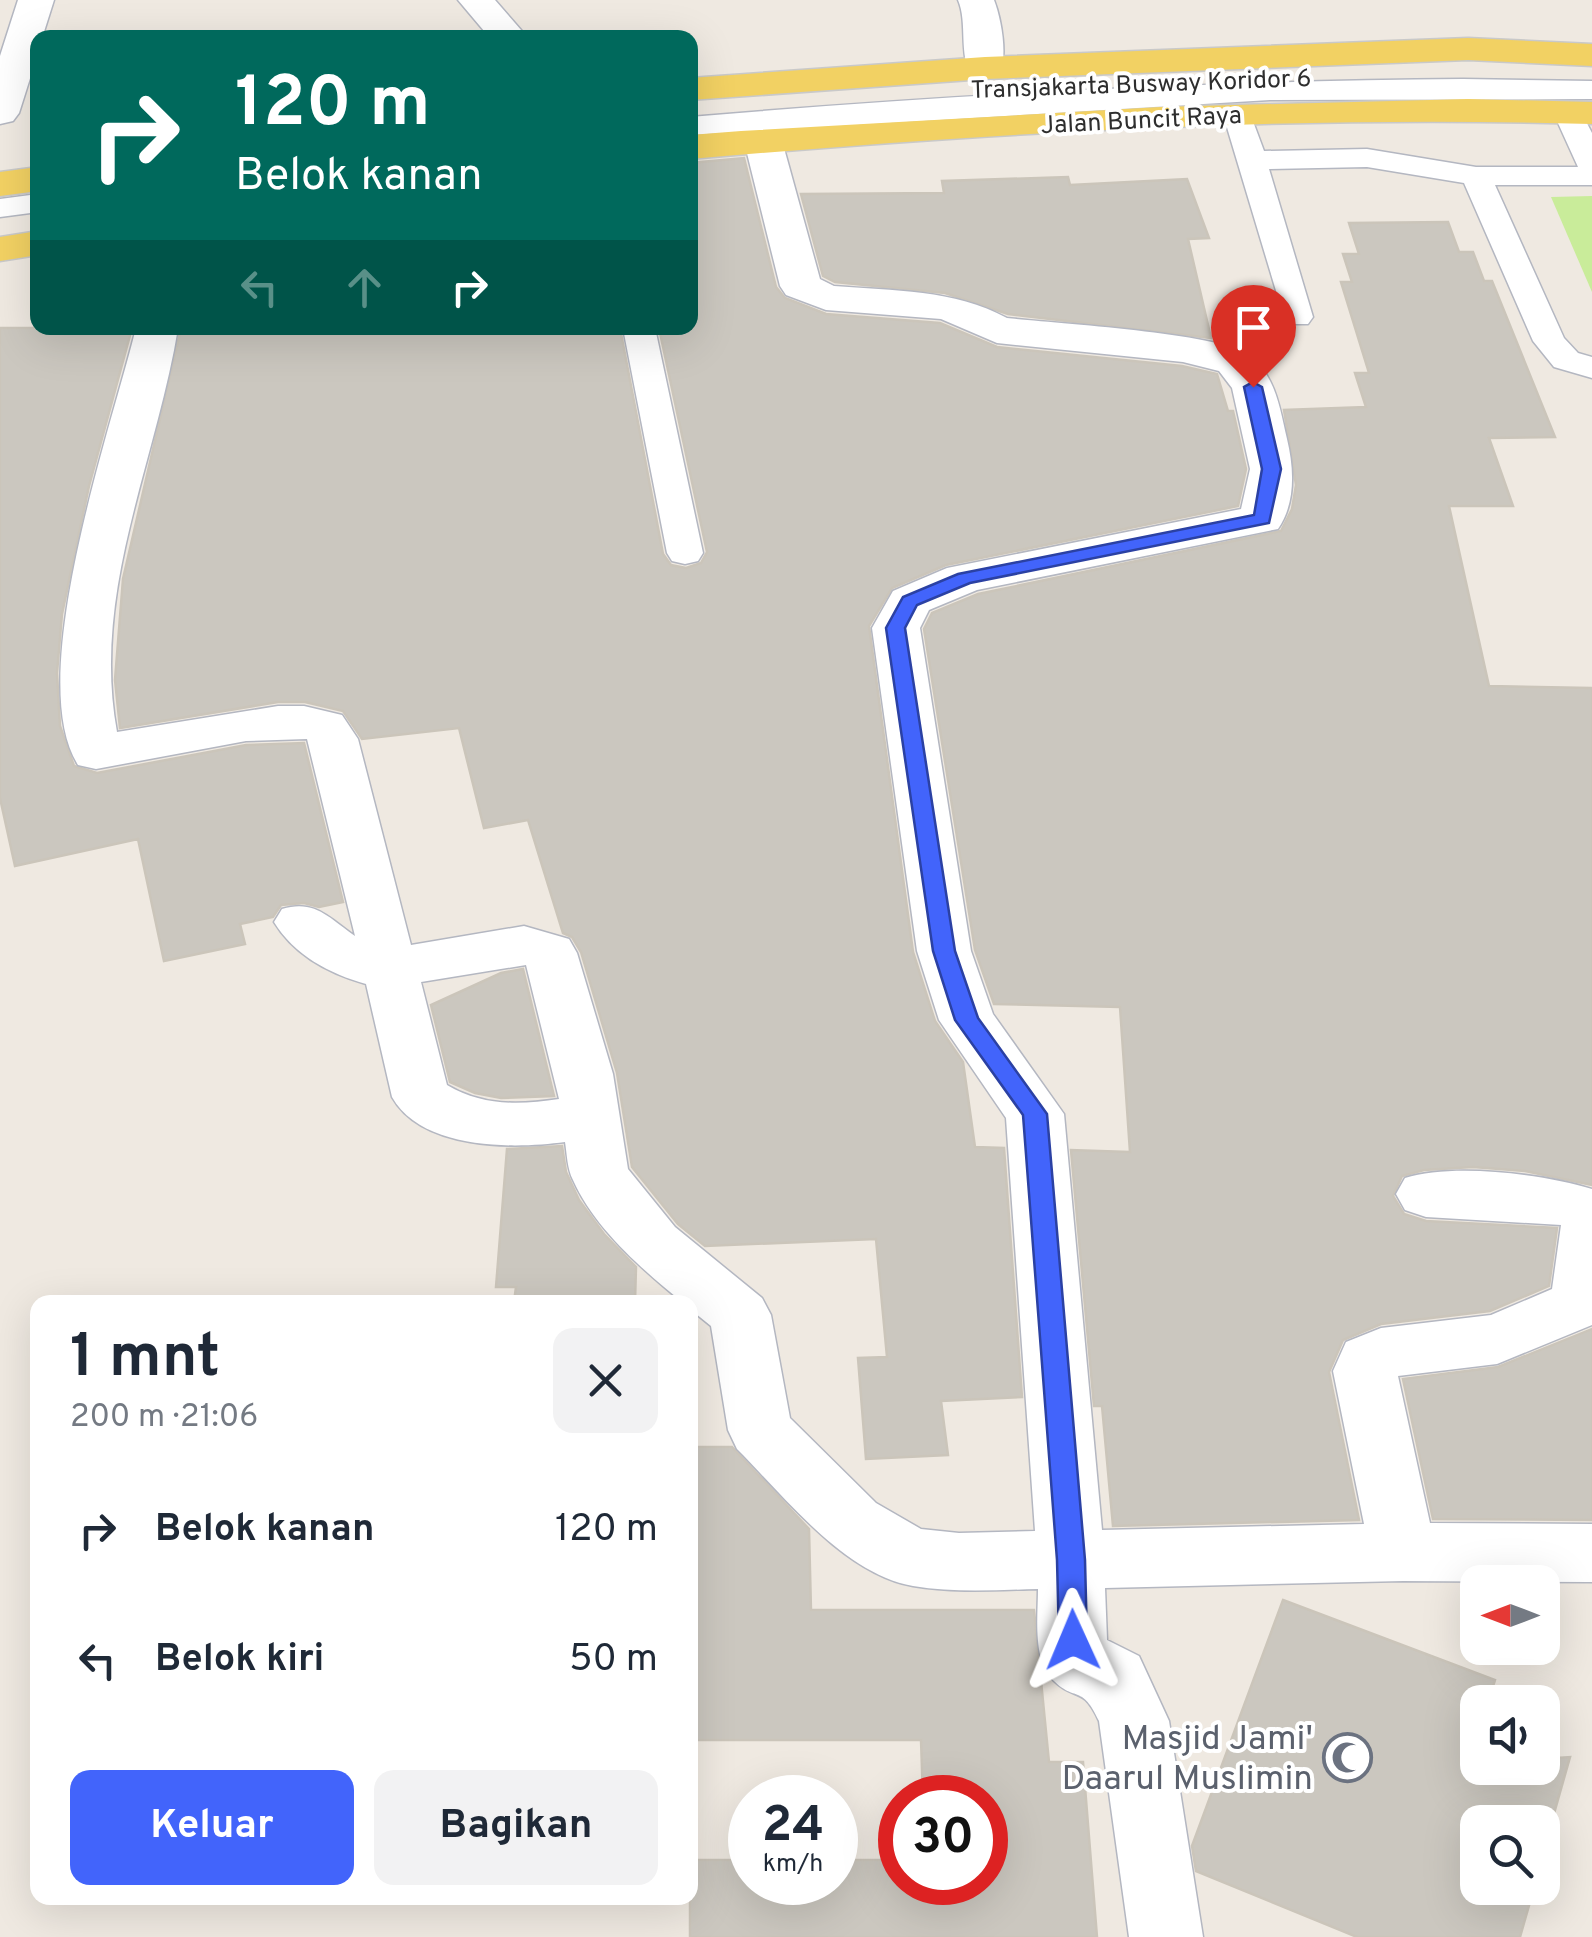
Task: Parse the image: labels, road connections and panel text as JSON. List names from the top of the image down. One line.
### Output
{"streets":{"main road":["Jalan Buncit Raya"],"lane":["Transjakarta Busway Koridor 6"]},"crossings":[["Transjakarta Busway Koridor 6","Jalan Buncit Raya"]],"places":{"mosque":["Masjid Jami' Daarul Muslimin"]},"north":"left","page":{"turn":["120 m","Belok kanan"],"heading":["1 mnt","200 m · 21:06"],"list":[{"name":"Belok kanan","value":"120 m"},{"name":"Belok kiri","value":"50 m"}],"buttons":["Keluar","Bagikan"],"speed":"24 km/h","limit":"30"}}
